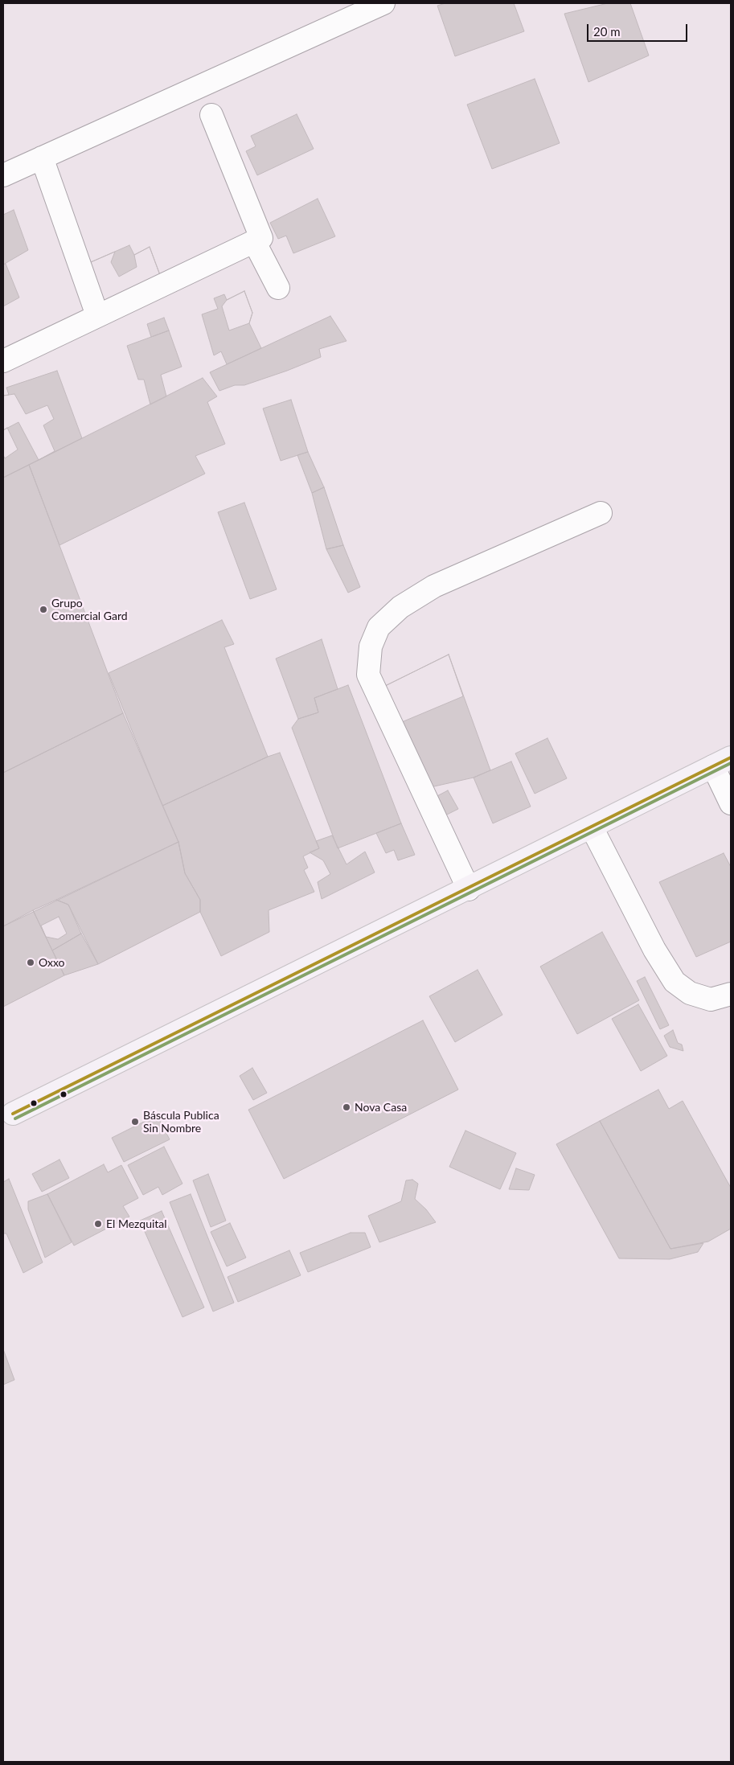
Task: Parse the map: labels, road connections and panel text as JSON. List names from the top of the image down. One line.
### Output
{"places":["Grupo Comercial Gard","Oxxo","Nova Casa","Báscula Publica Sin Nombre","El Mezquital"],"scale_bar":"20 m"}
